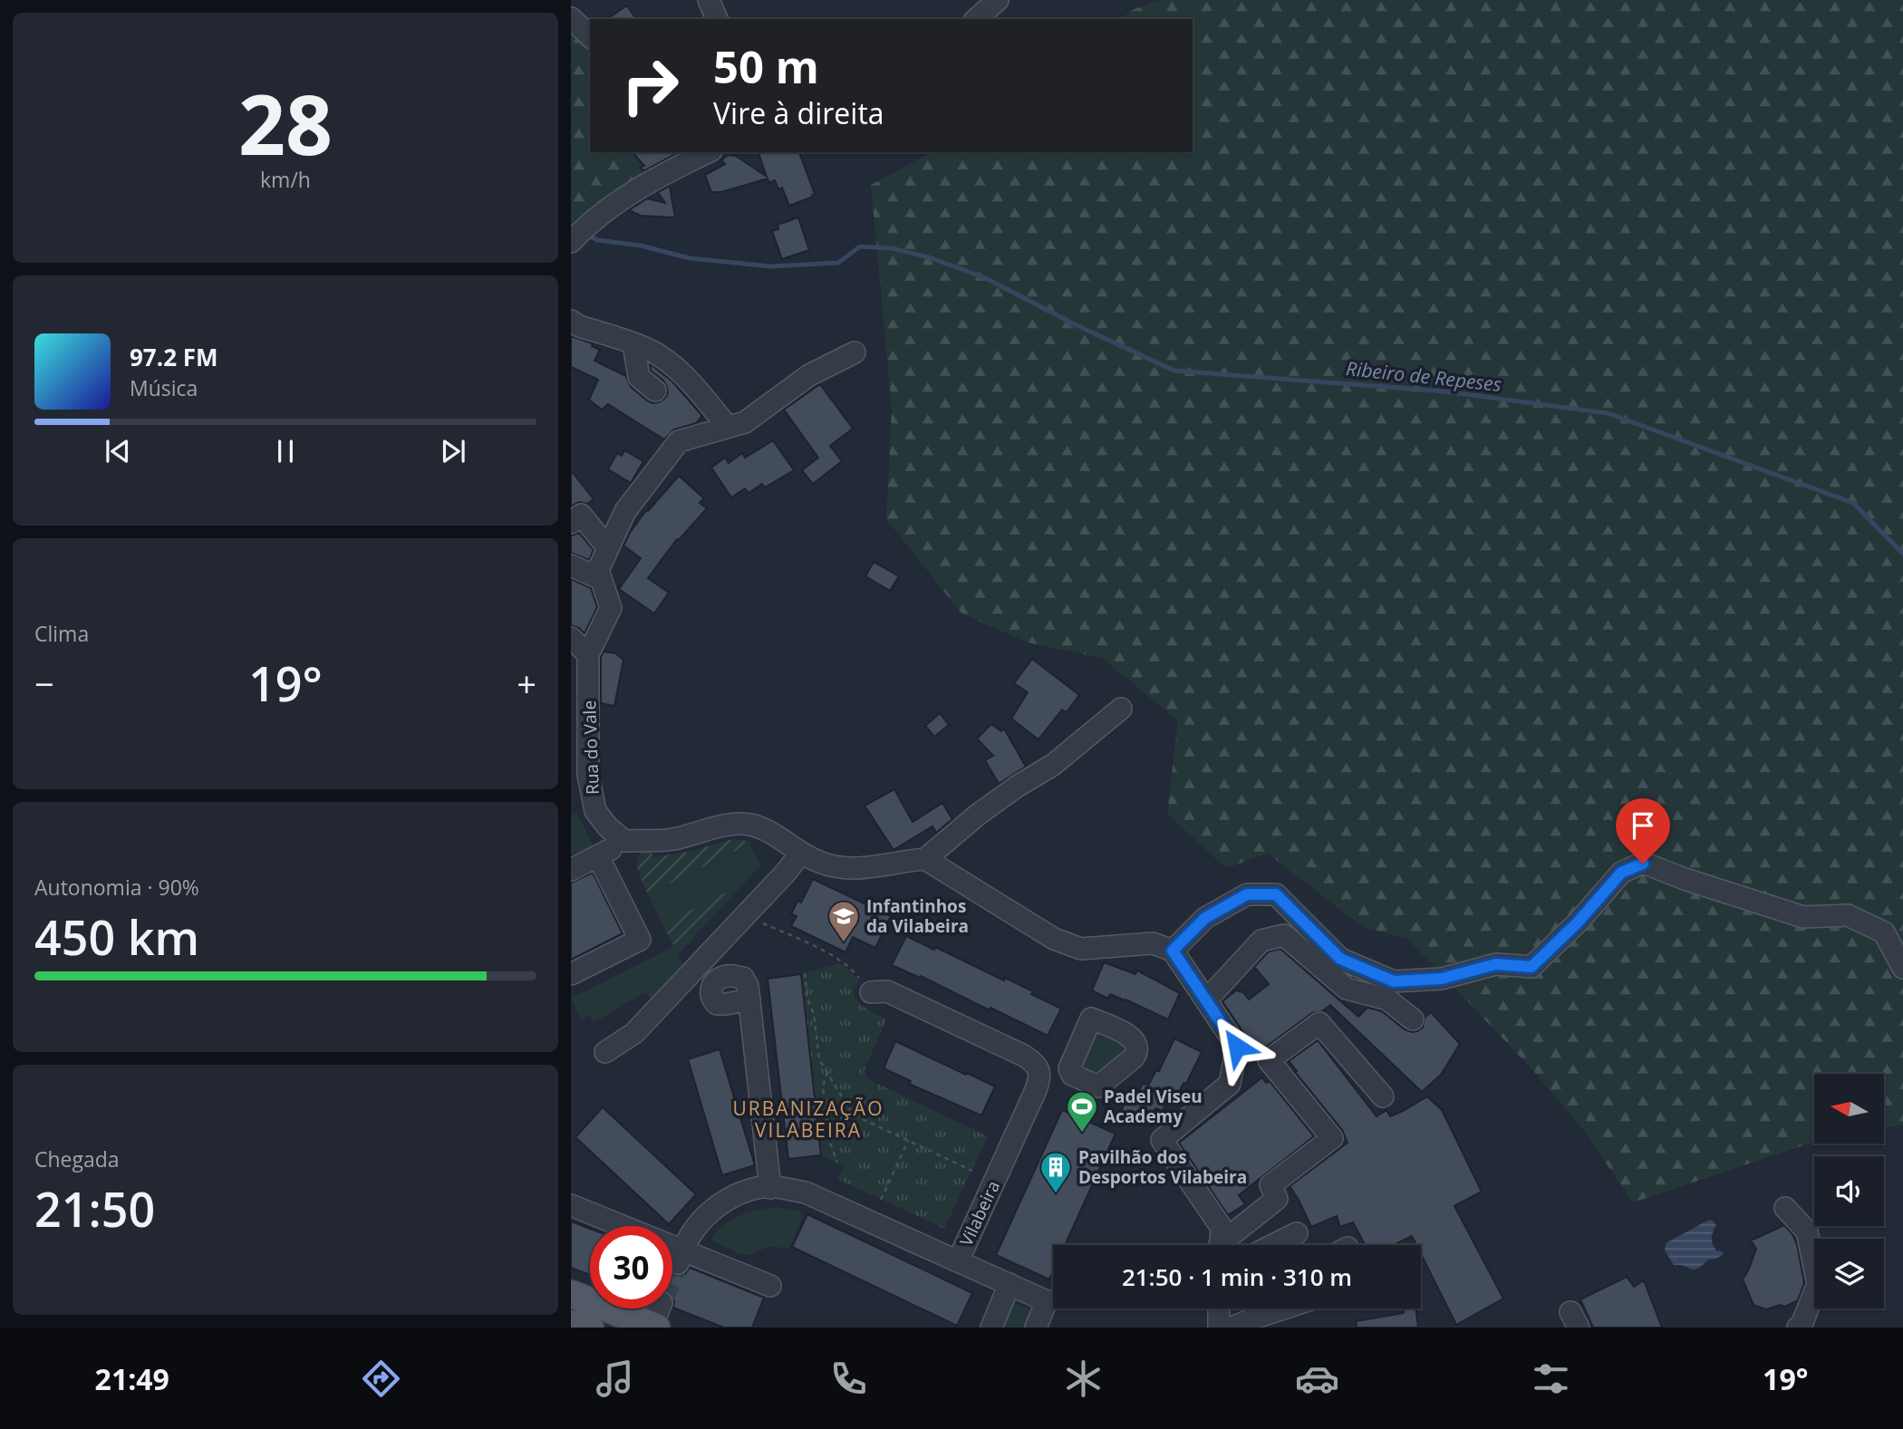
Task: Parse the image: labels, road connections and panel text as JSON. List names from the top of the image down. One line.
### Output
{"streets":{"street":["Rua do Vale","Vilabeira"]},"districts":["URBANIZAÇÃO VILABEIRA"],"water":["Ribeiro de Repeses"],"places":{"school or university":["Infantinhos da Vilabeira"],"sports":["Padel Viseu Academy"],"building":["Pavilhão dos Desportos Vilabeira"]},"north":"left","page":{"tile":[["28","km/h"],"Clima",["Autonomia · 90%","450 km"],["Chegada","21:50"]],"turn":["50 m","Vire à direita"],"song":["97.2 FM","Música"],"heat":["−","19°","+"],"limit":"30","trip":"21:50 · 1 min · 310 m","tabs":["21:49","19°"]}}
